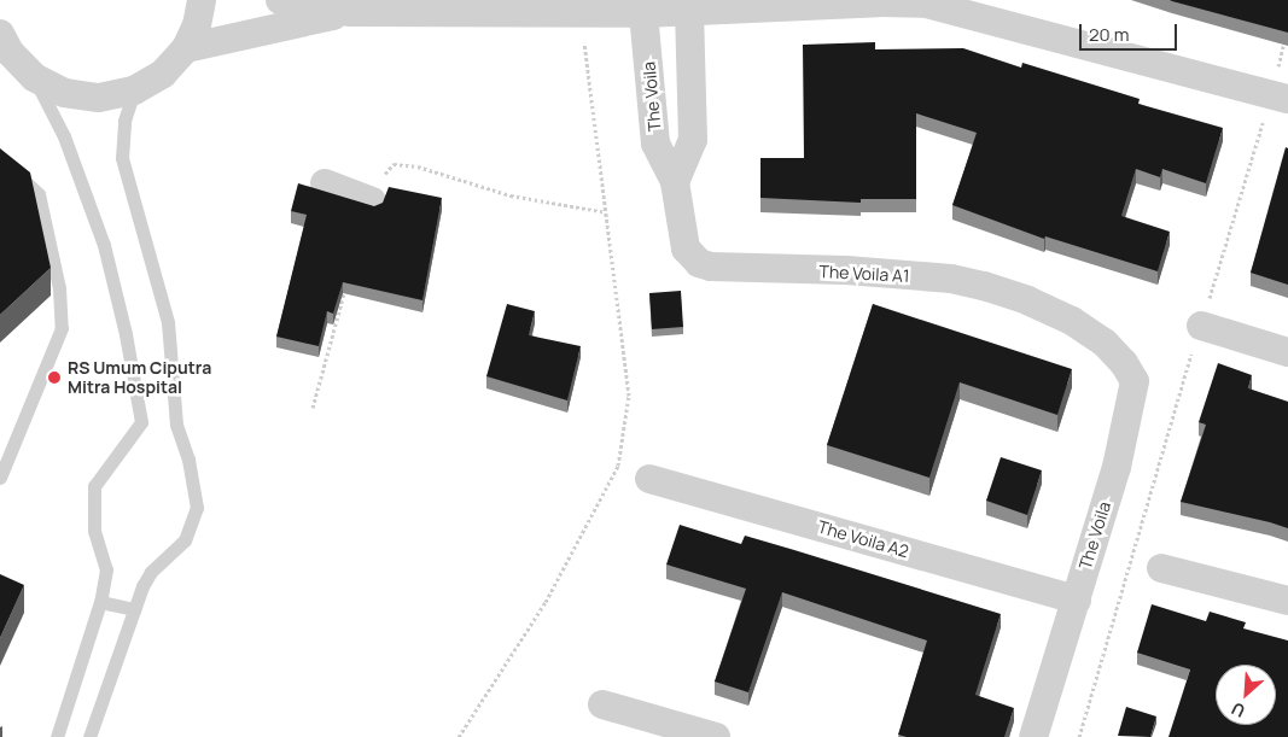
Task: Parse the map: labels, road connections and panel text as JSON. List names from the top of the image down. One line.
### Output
{"streets":{"street":["The Voila","The Voila A1","The Voila A2"]},"crossings":[["The Voila","The Voila A1"],["The Voila","The Voila A2"]],"places":["RS Umum Ciputra Mitra Hospital"],"scale_bar":"20 m","north":"bottom left"}
